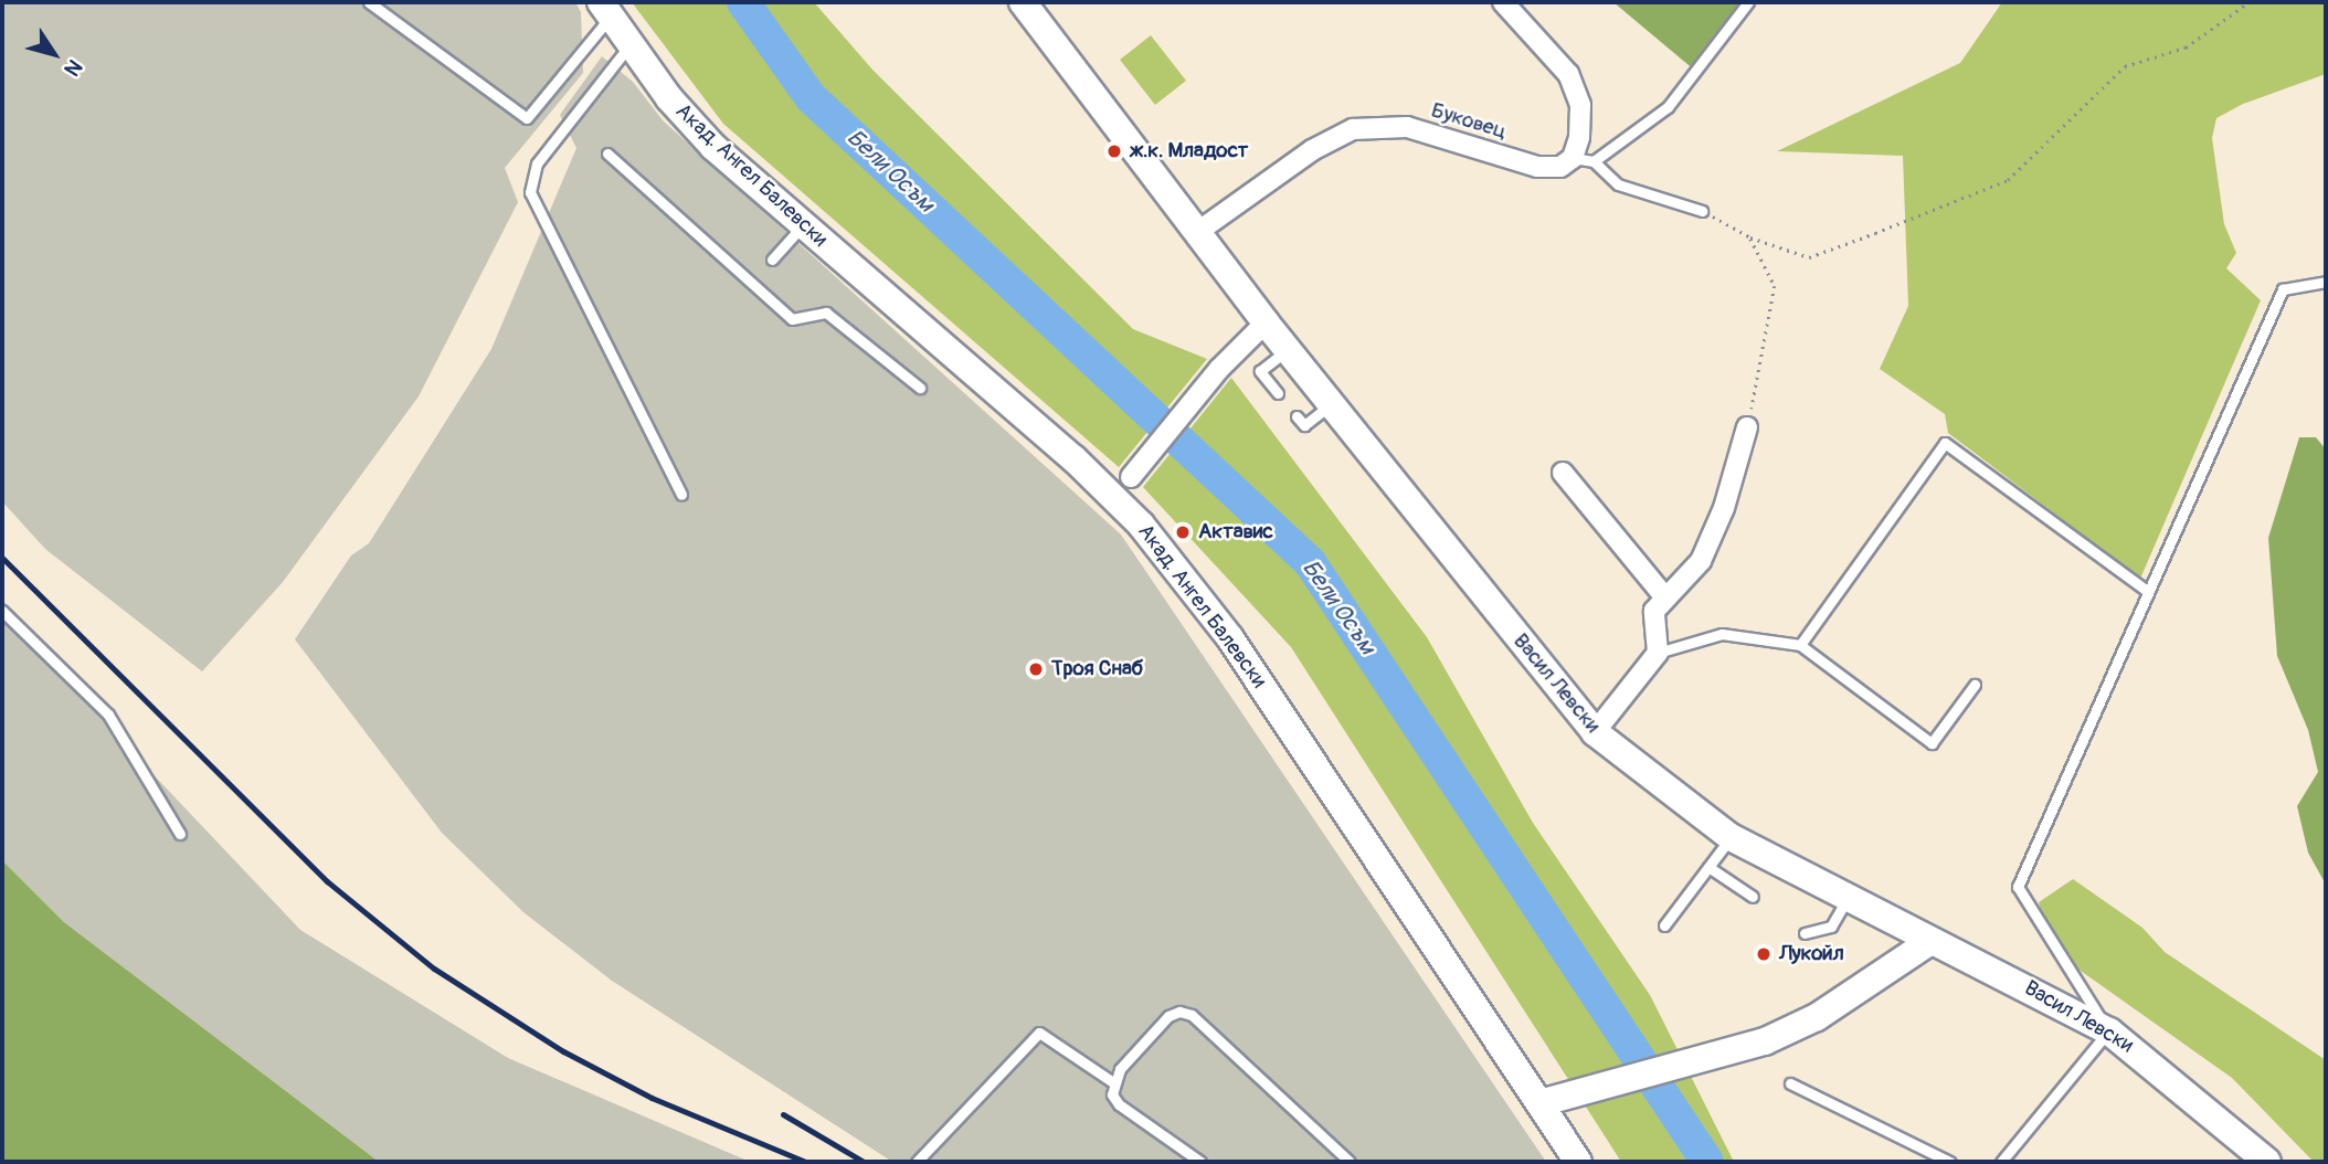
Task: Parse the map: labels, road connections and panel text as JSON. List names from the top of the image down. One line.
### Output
{"streets":{"street":["Буковец","Акад. Ангел Балевски","Васил Левски"]},"crossings":[["Буковец","Васил Левски"]],"water":["Бели Осъм"],"places":["ж.к. Младост","Актавис","Троя Снаб","Лукойл"],"north":"bottom right"}
